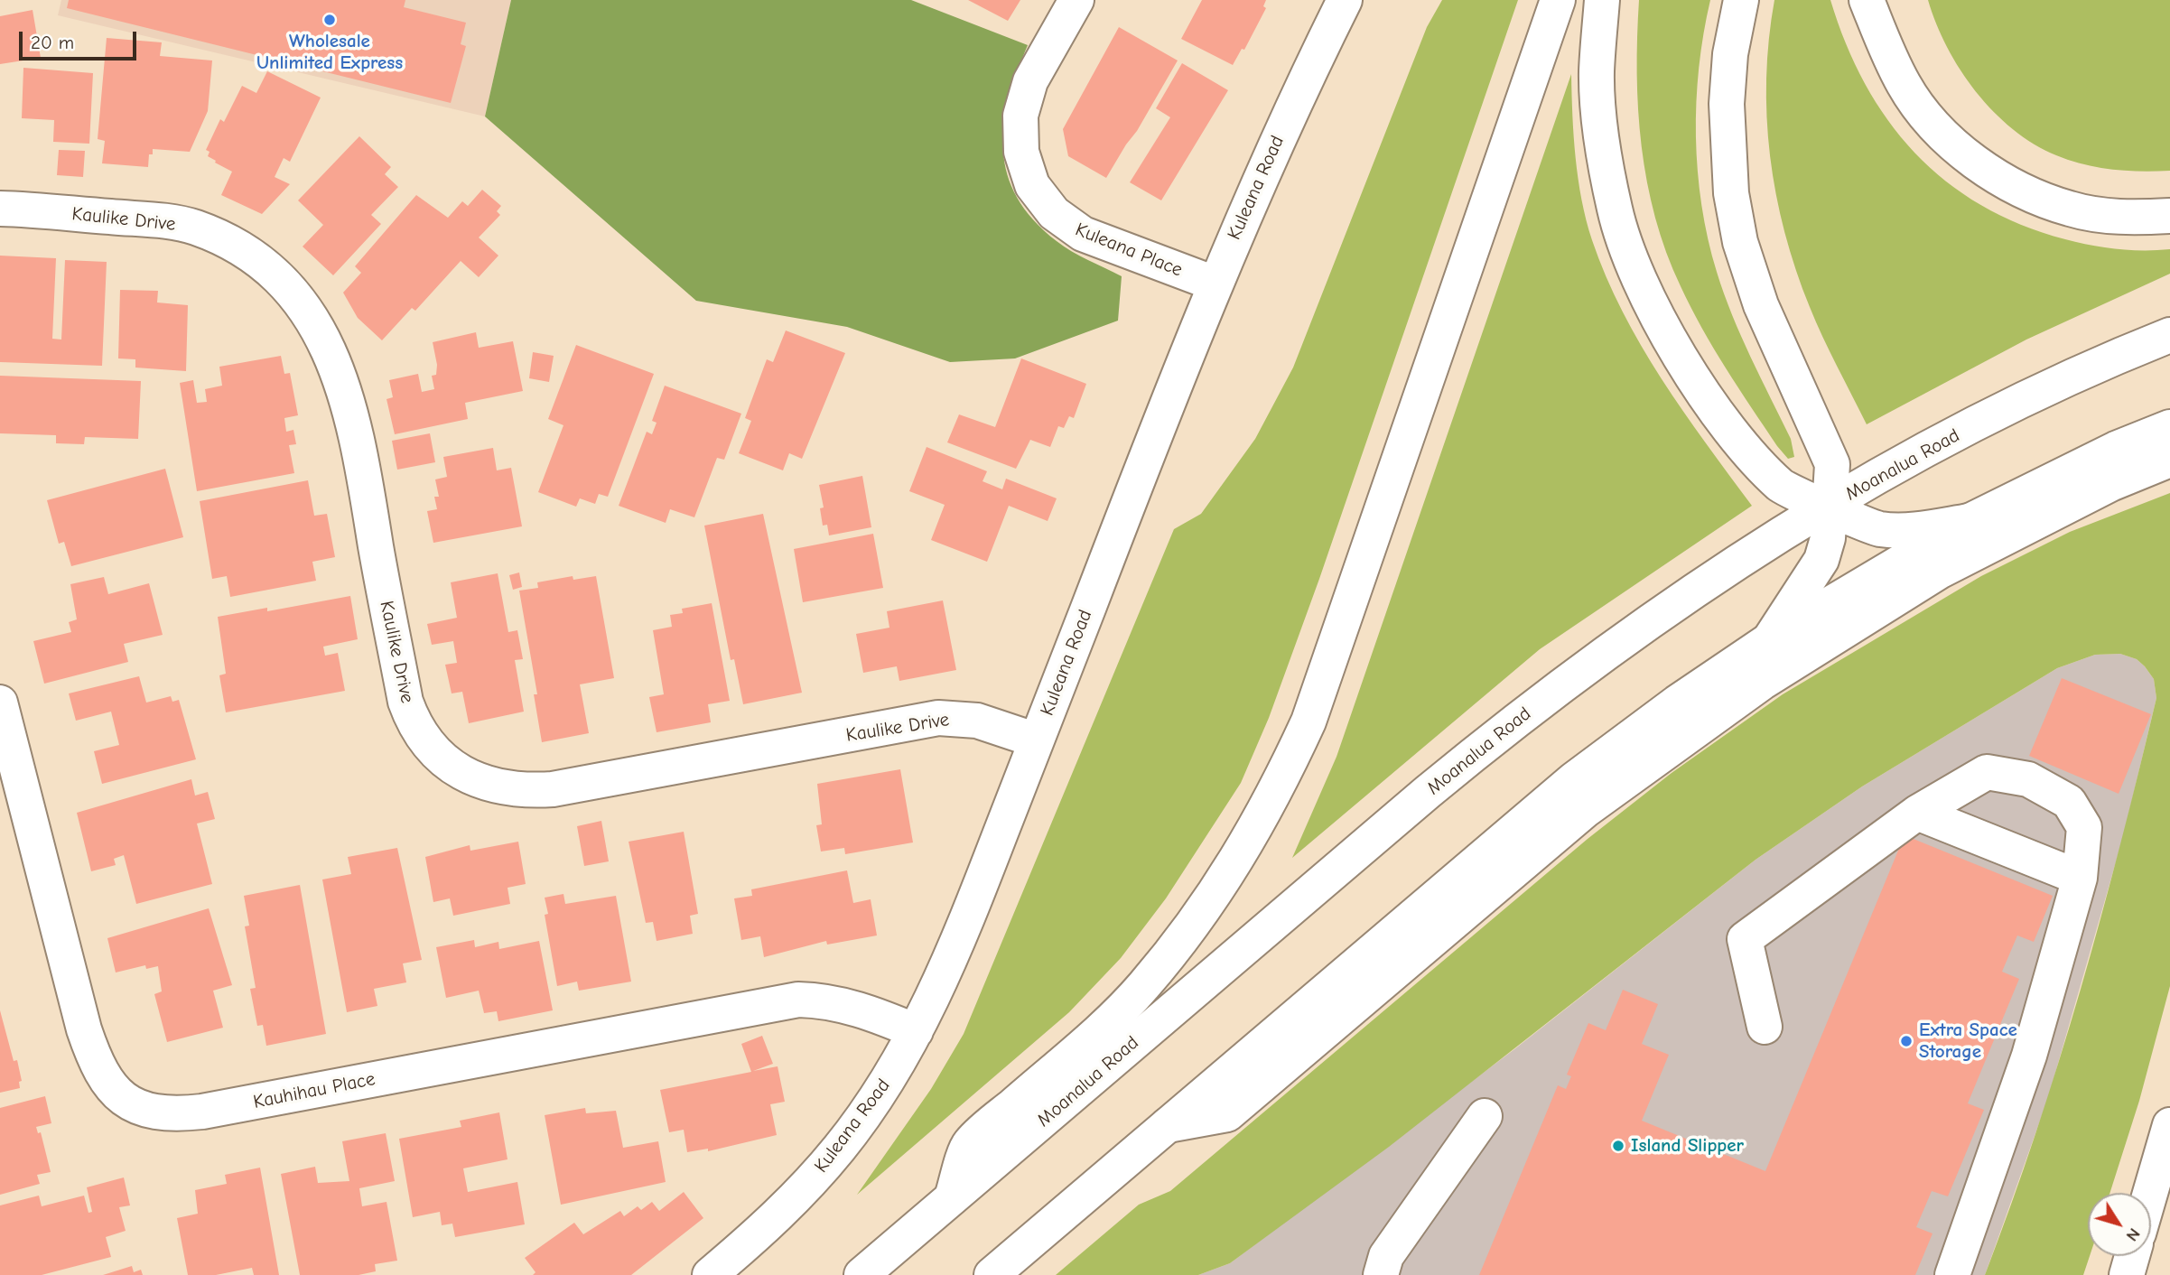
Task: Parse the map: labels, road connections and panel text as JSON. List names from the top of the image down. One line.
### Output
{"streets":{"main road":["Kuleana Road","Kaulike Drive","Kuleana Place","Moanalua Road","Kauhihau Place"]},"crossings":[["Kuleana Road","Kaulike Drive"],["Kuleana Road","Kuleana Place"],["Kuleana Road","Kauhihau Place"]],"places":["Wholesale Unlimited Express","Extra Space Storage","Island Slipper"],"scale_bar":"20 m","north":"bottom right"}
